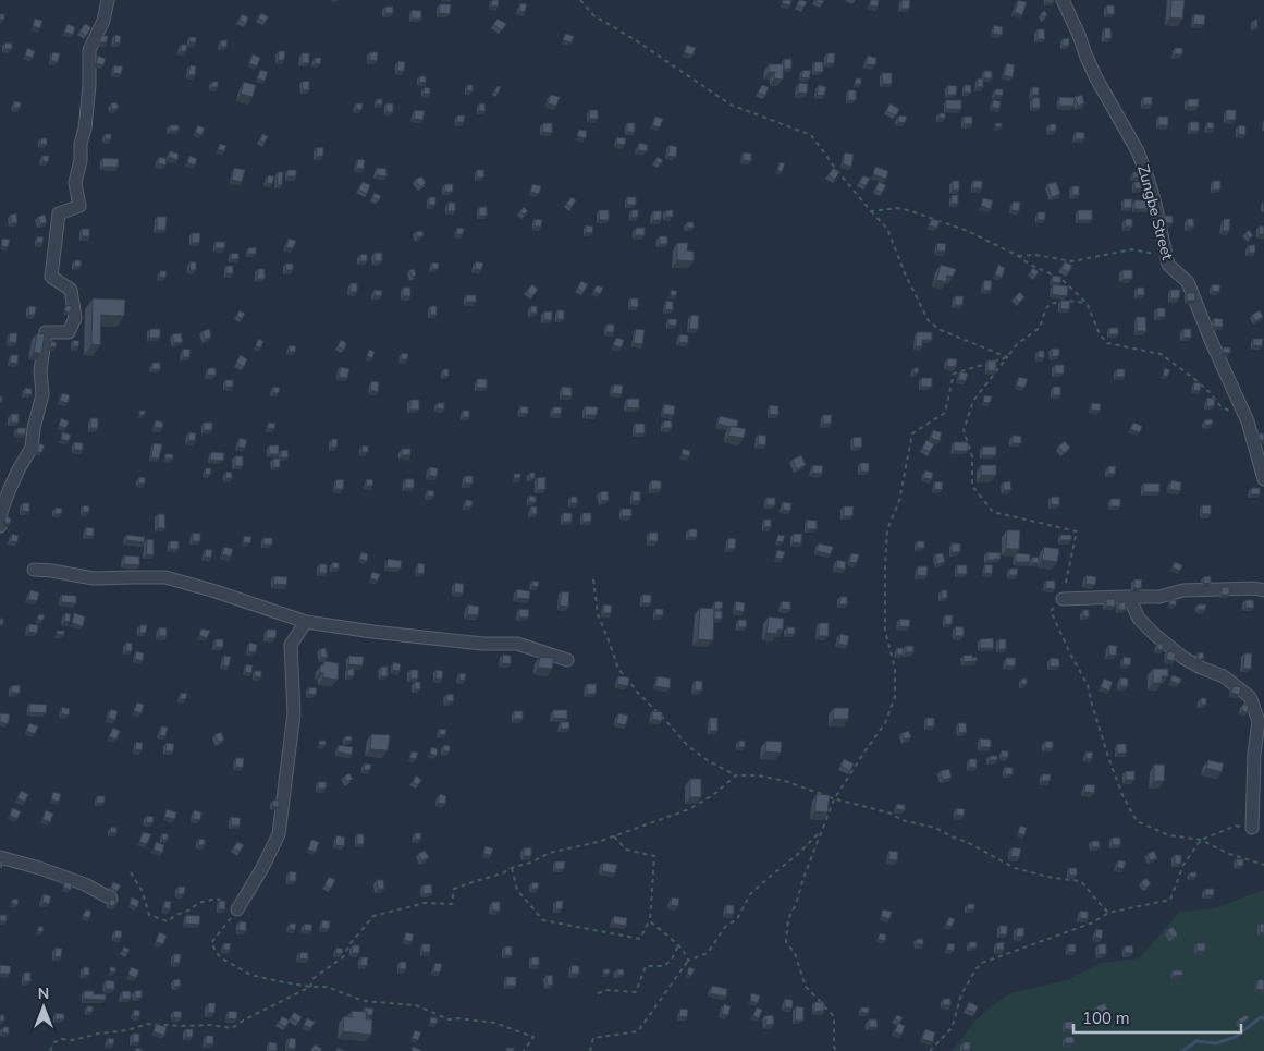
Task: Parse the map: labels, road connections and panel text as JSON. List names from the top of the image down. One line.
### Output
{"streets":{"street":["Zungbe Street"]},"scale_bar":"100 m","north":"top"}
